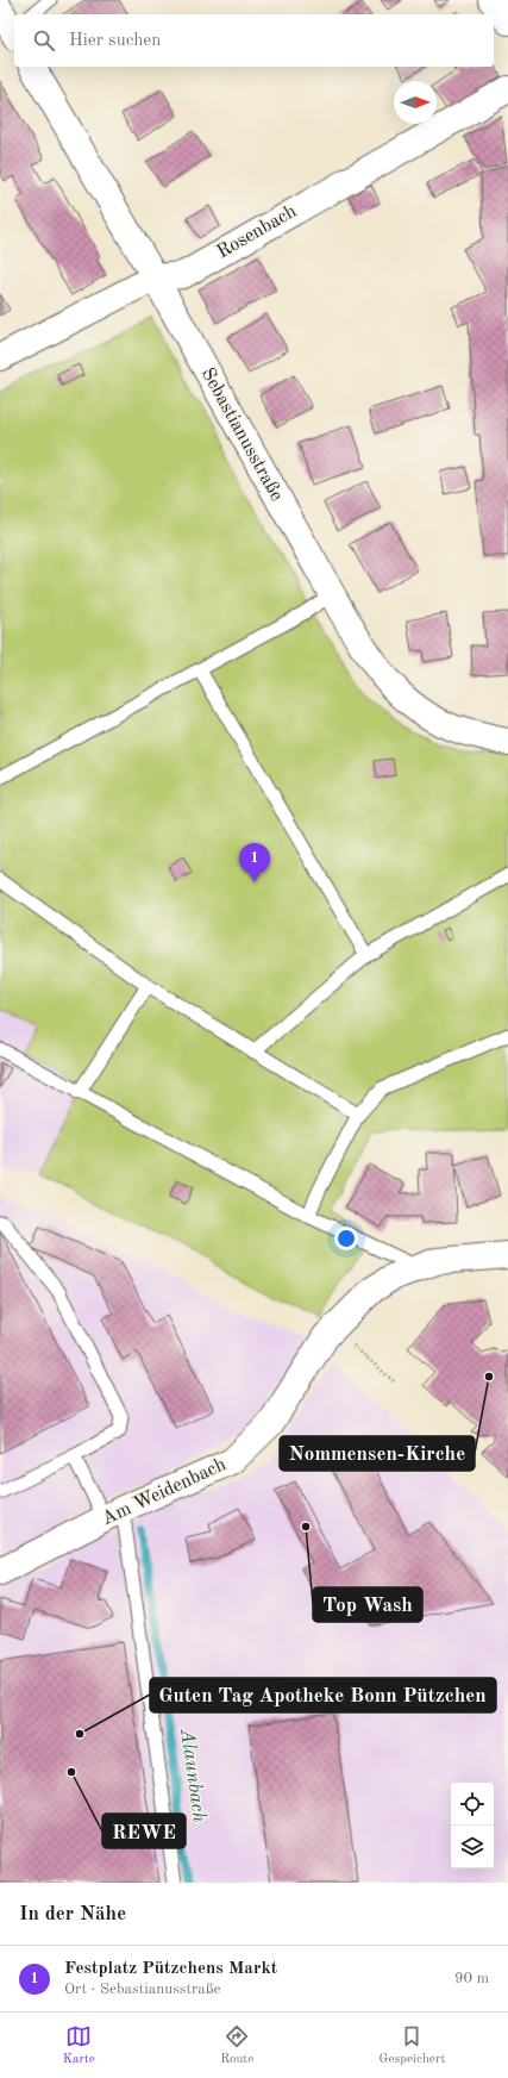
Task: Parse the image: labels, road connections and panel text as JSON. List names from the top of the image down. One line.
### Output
{"streets":{"street":["Rosenbach","Sebastianusstraße","Am Weidenbach"]},"crossings":[["Rosenbach","Sebastianusstraße"]],"water":["Alaunbach"],"places":["Nommensen-Kirche","Top Wash","Guten Tag Apotheke Bonn Pützchen","REWE"],"north":"right","page":{"search":"Hier suchen","pins":"1","heading":"In der Nähe","list":[{"mark":"1","name":"Festplatz Pützchens Markt","note":"Ort · Sebastianusstraße","value":"90 m"}],"nav":["Karte","Route","Gespeichert"]}}
